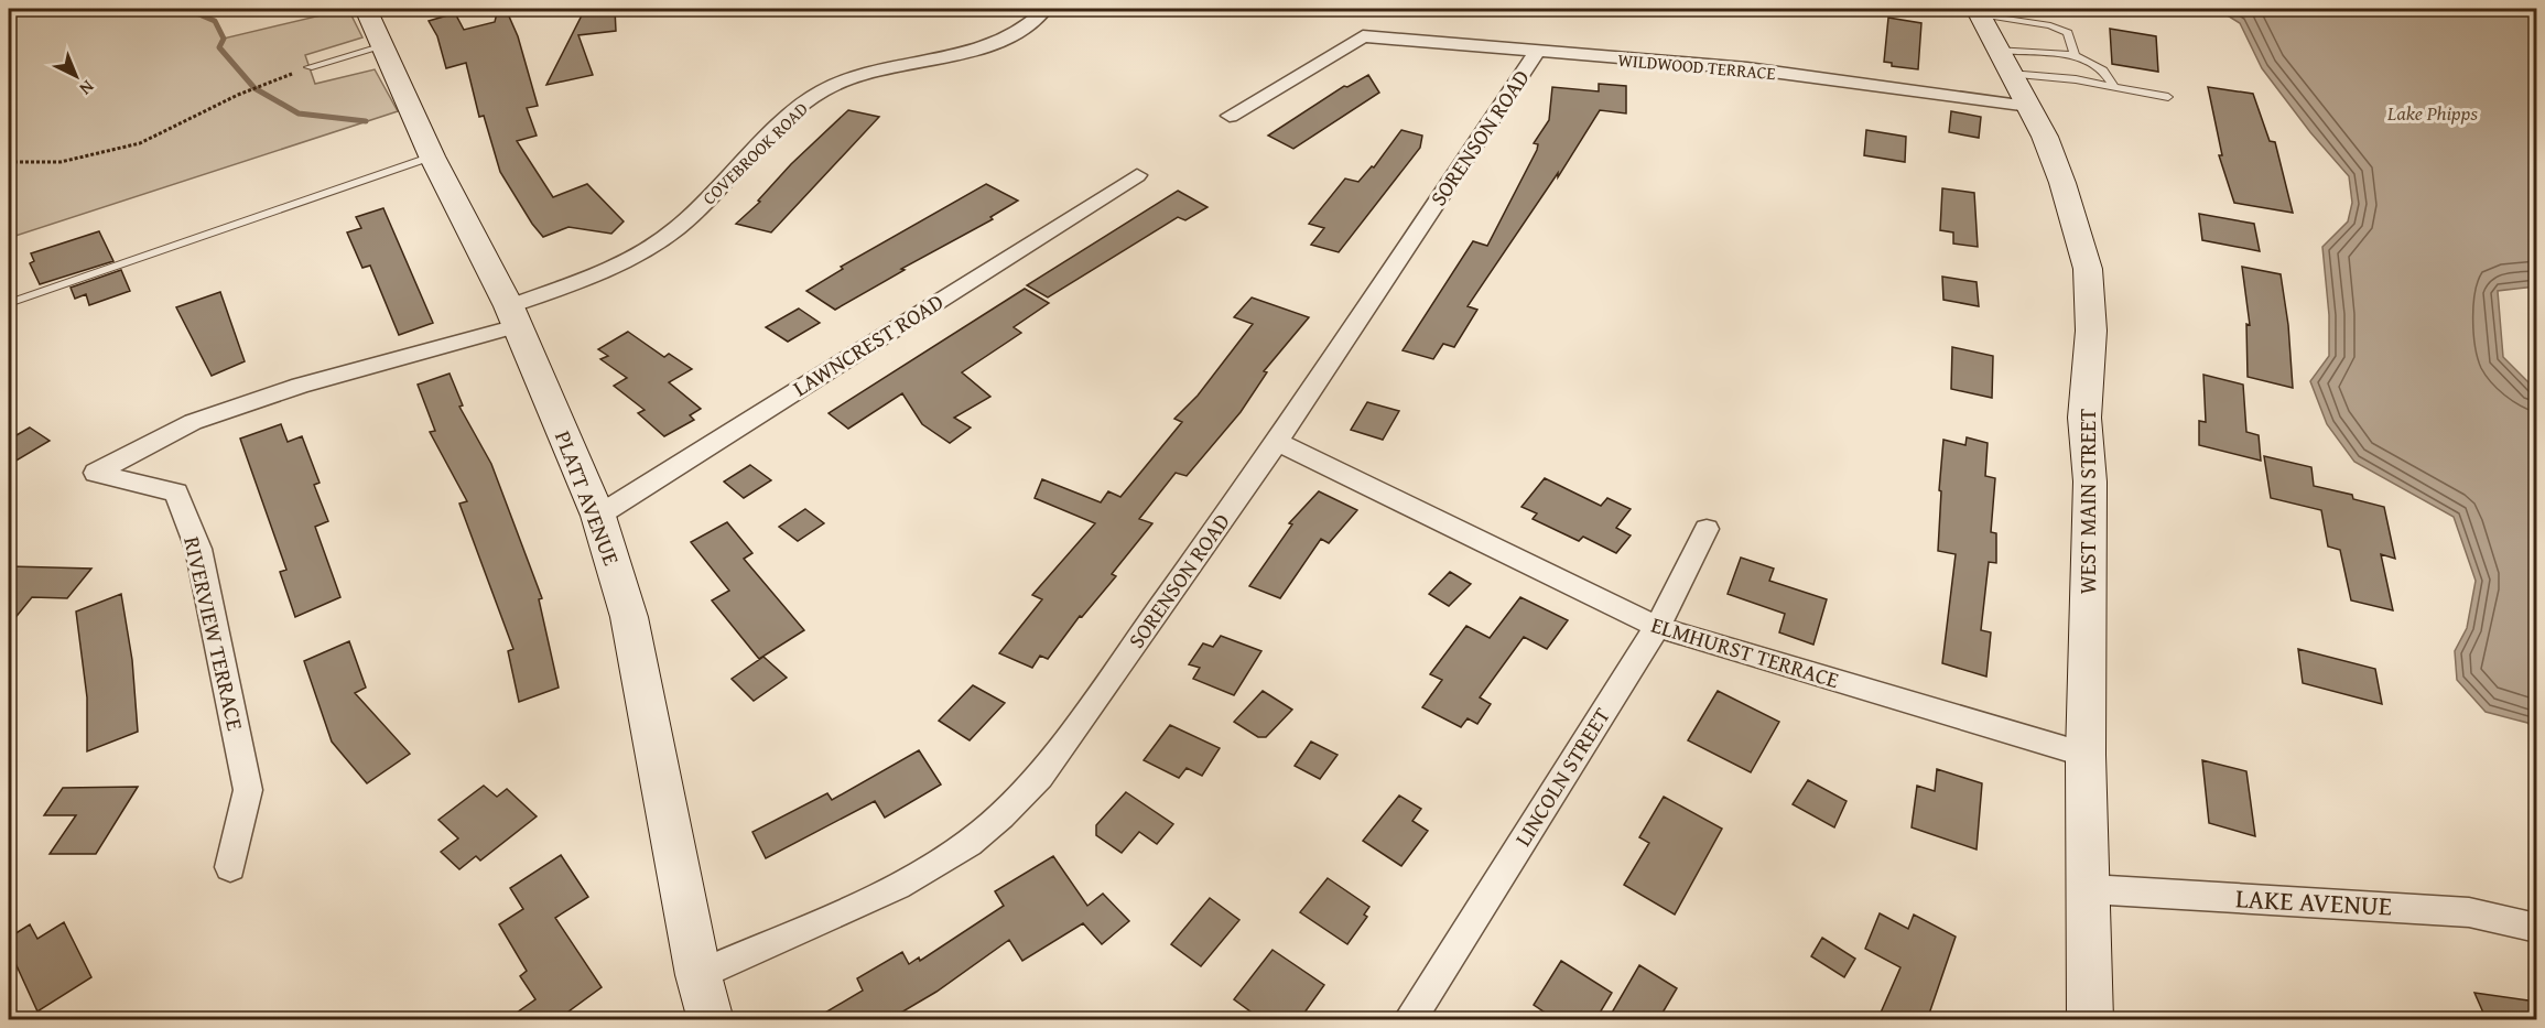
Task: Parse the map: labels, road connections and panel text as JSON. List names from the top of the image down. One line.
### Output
{"streets":{"main road":["PLATT AVENUE","WEST MAIN STREET"],"street":["WILDWOOD TERRACE","SORENSON ROAD","COVEBROOK ROAD","LAWNCREST ROAD","RIVERVIEW TERRACE","ELMHURST TERRACE","LINCOLN STREET","LAKE AVENUE"]},"crossings":[["WILDWOOD TERRACE","SORENSON ROAD"],["WILDWOOD TERRACE","WEST MAIN STREET"],["SORENSON ROAD","PLATT AVENUE"],["SORENSON ROAD","ELMHURST TERRACE"],["COVEBROOK ROAD","PLATT AVENUE"],["COVEBROOK ROAD","RIVERVIEW TERRACE"],["LAWNCREST ROAD","PLATT AVENUE"],["PLATT AVENUE","RIVERVIEW TERRACE"],["WEST MAIN STREET","ELMHURST TERRACE"],["WEST MAIN STREET","LAKE AVENUE"],["ELMHURST TERRACE","LINCOLN STREET"]],"water":["Lake Phipps"],"north":"bottom right"}
